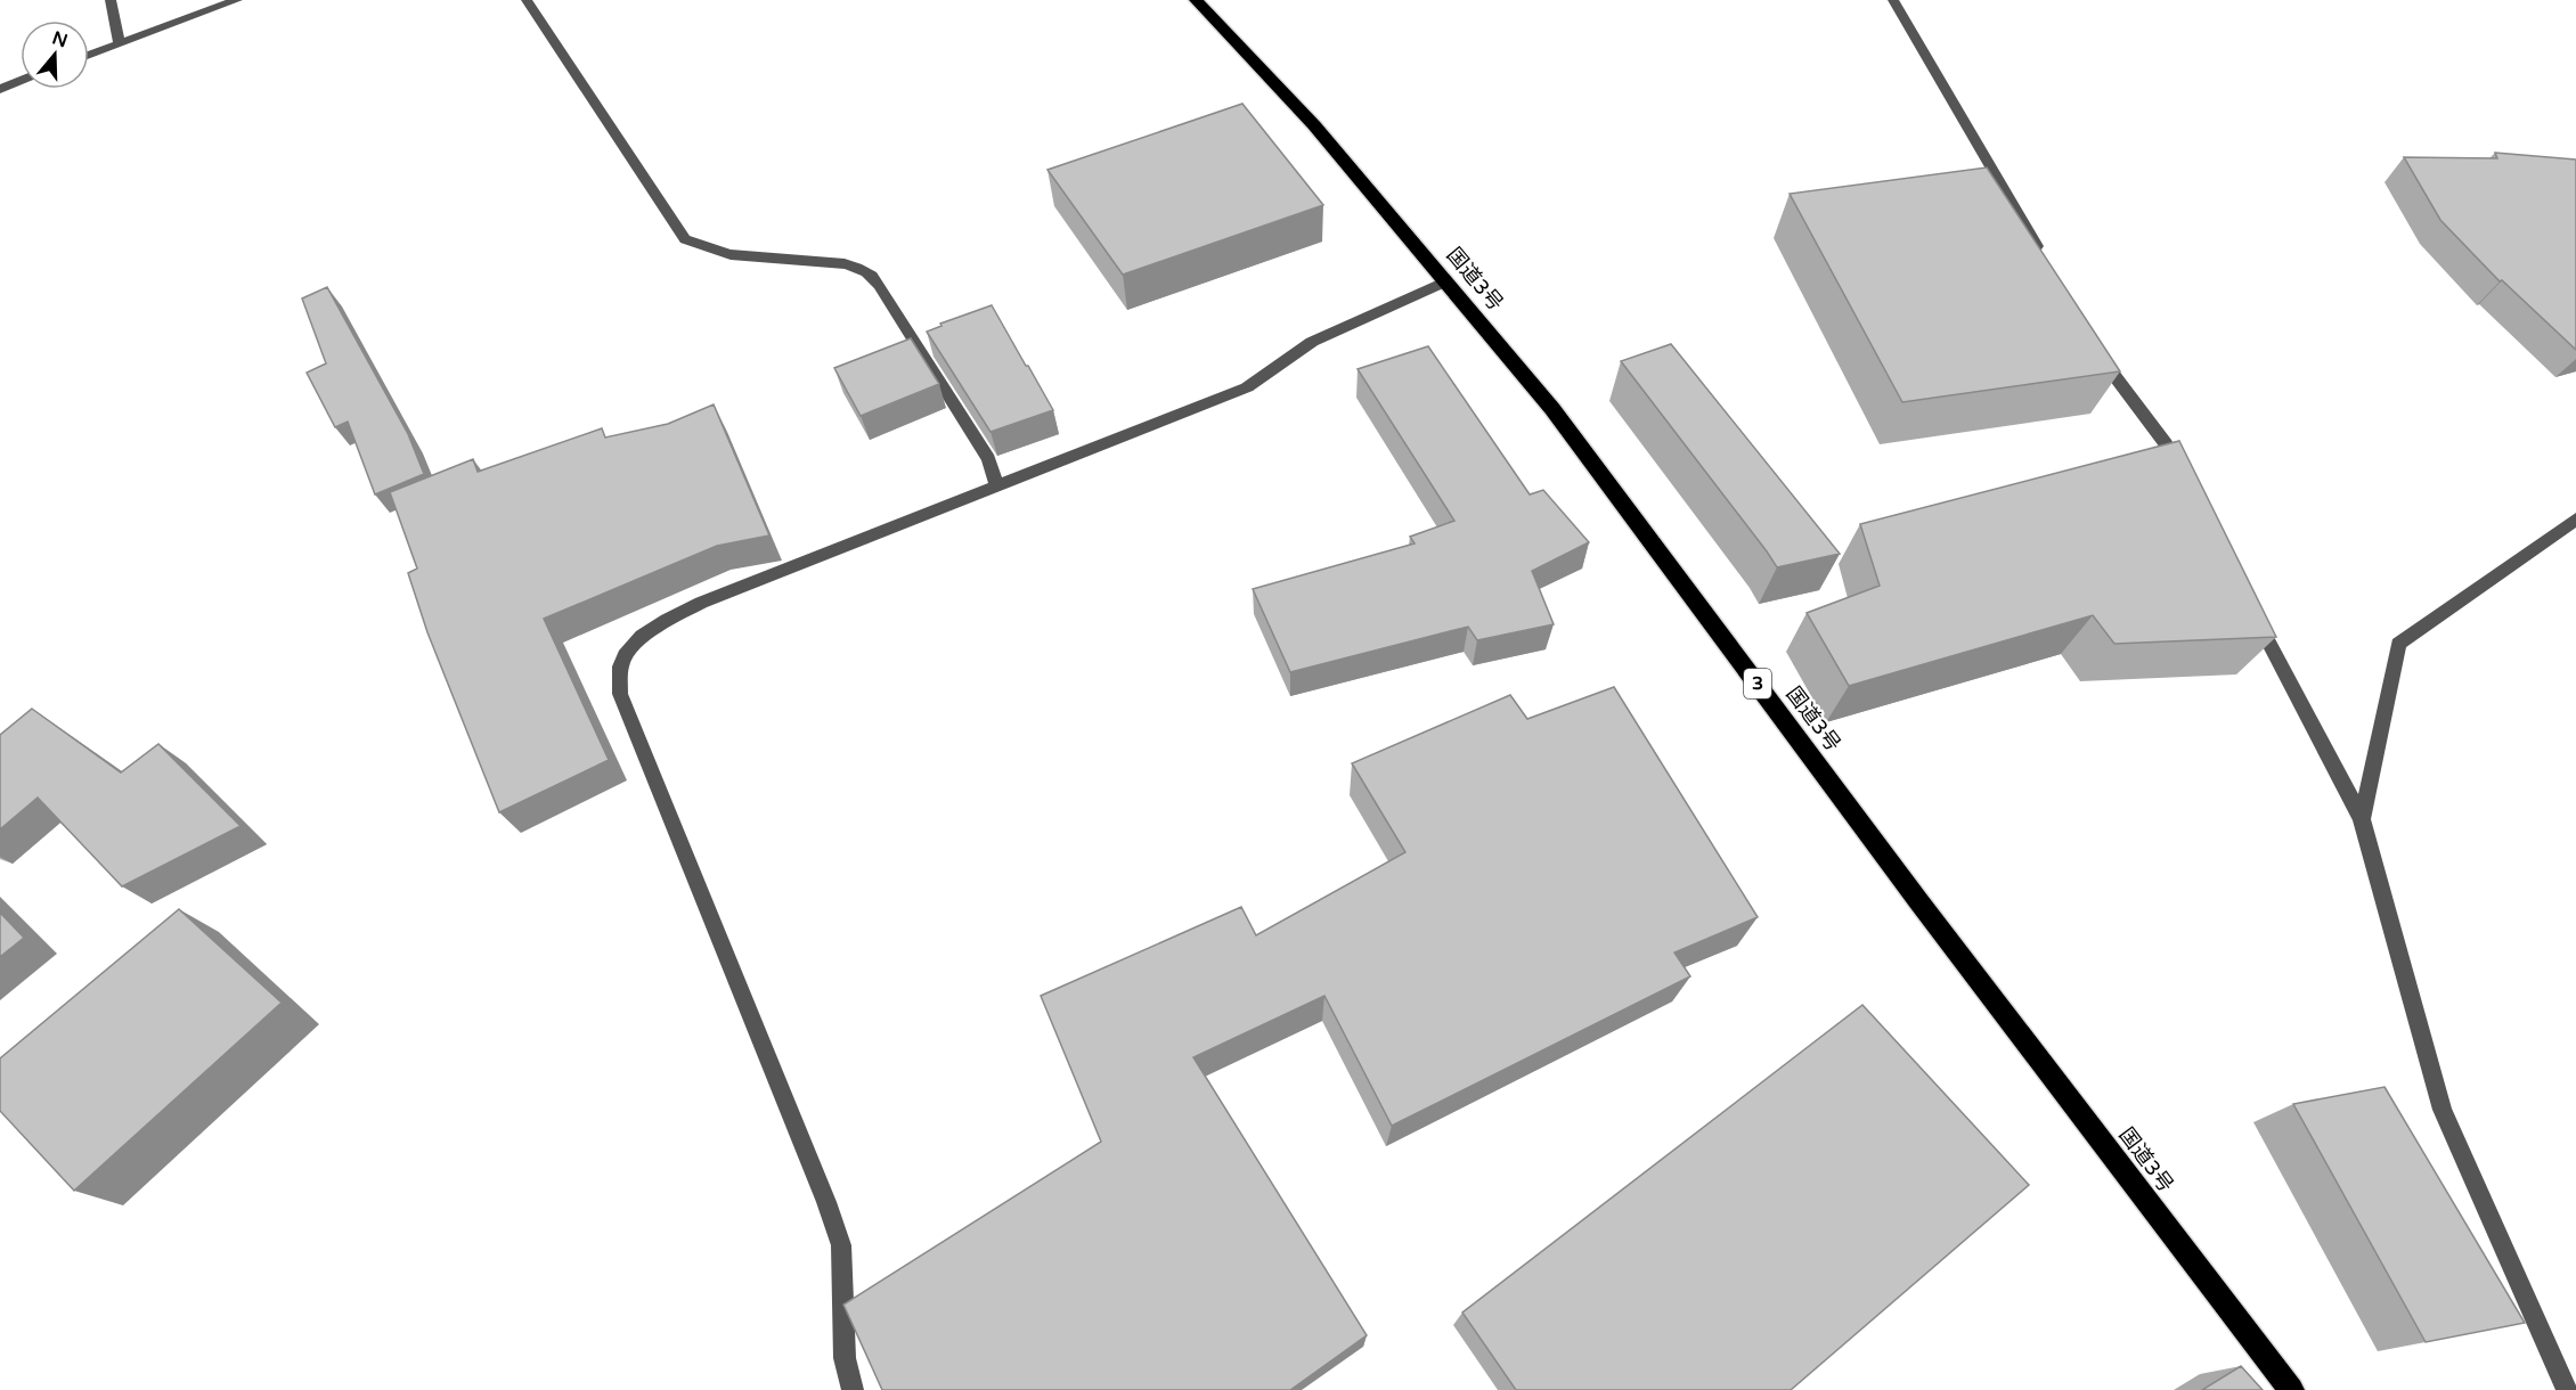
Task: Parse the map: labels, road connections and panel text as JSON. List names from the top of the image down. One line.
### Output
{"streets":{"highway":["国道3号","3"]},"north":"top"}
